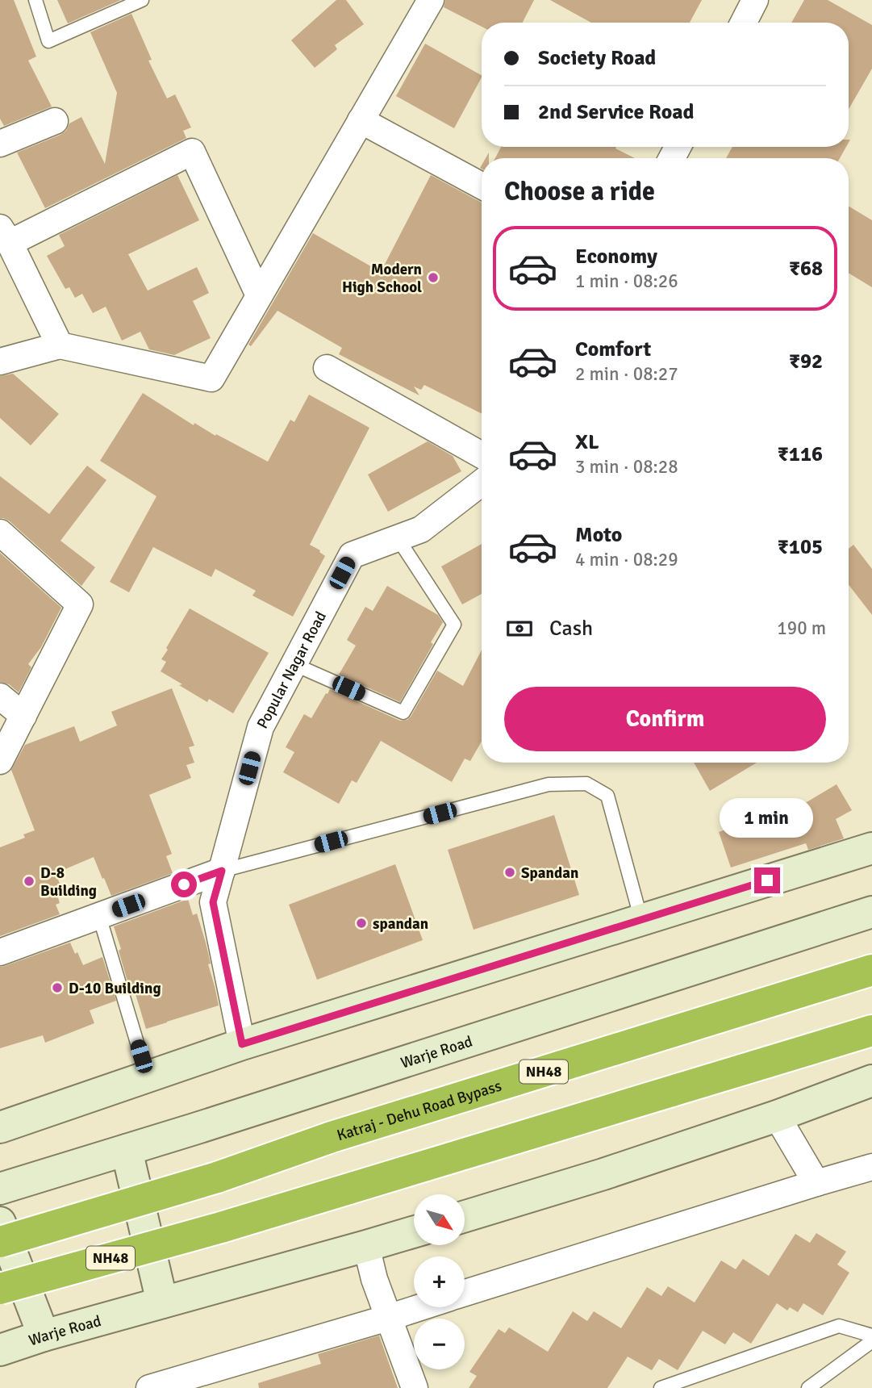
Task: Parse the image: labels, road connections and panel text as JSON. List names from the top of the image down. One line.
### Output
{"streets":{"highway":["NH48","Katraj - Dehu Road Bypass"],"street":["Popular Nagar Road","Warje Road"]},"places":["Modern High School","Spandan","D-8 Building","spandan","D-10 Building"],"north":"bottom right","page":{"banner":["Society Road","2nd Service Road"],"heading":"Choose a ride","list":[{"name":"Economy","note":"1 min · 08:26","value":"₹68"},{"name":"Comfort","note":"2 min · 08:27","value":"₹92"},{"name":"XL","note":"3 min · 08:28","value":"₹116"},{"name":"Moto","note":"4 min · 08:29","value":"₹105"}],"pay":["Cash","190 m"],"buttons":"Confirm","bubble":"1 min","map_buttons":["+","−"]}}
